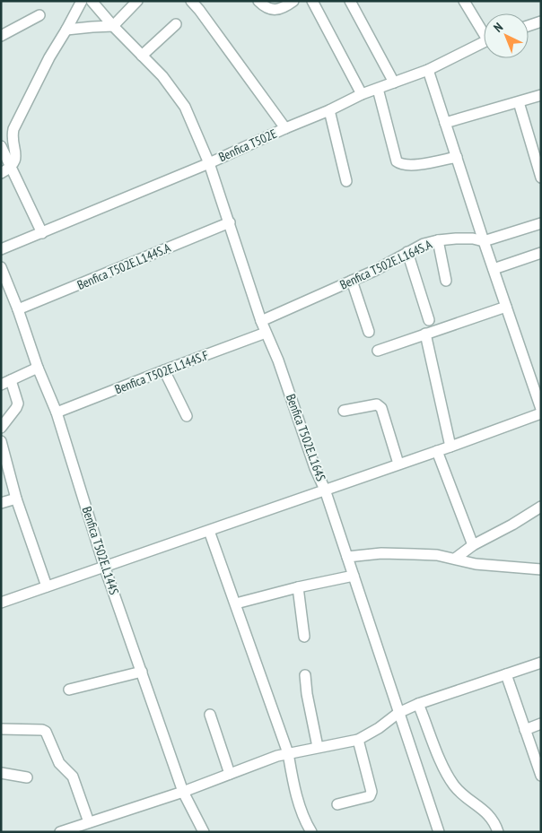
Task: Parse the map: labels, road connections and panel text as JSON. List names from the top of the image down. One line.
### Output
{"streets":{"street":["Benfica T502E","Benfica T502E.L164S.A","Benfica T502E.L144S.A","Benfica T502E.L144S.F","Benfica T502E.L164S","Benfica T502E.L144S"]},"crossings":[["Benfica T502E","Benfica T502E.L164S"],["Benfica T502E.L164S.A","Benfica T502E.L164S"],["Benfica T502E.L144S.A","Benfica T502E.L164S"],["Benfica T502E.L144S.A","Benfica T502E.L144S"],["Benfica T502E.L144S.F","Benfica T502E.L164S"],["Benfica T502E.L144S.F","Benfica T502E.L144S"]],"north":"top left"}
